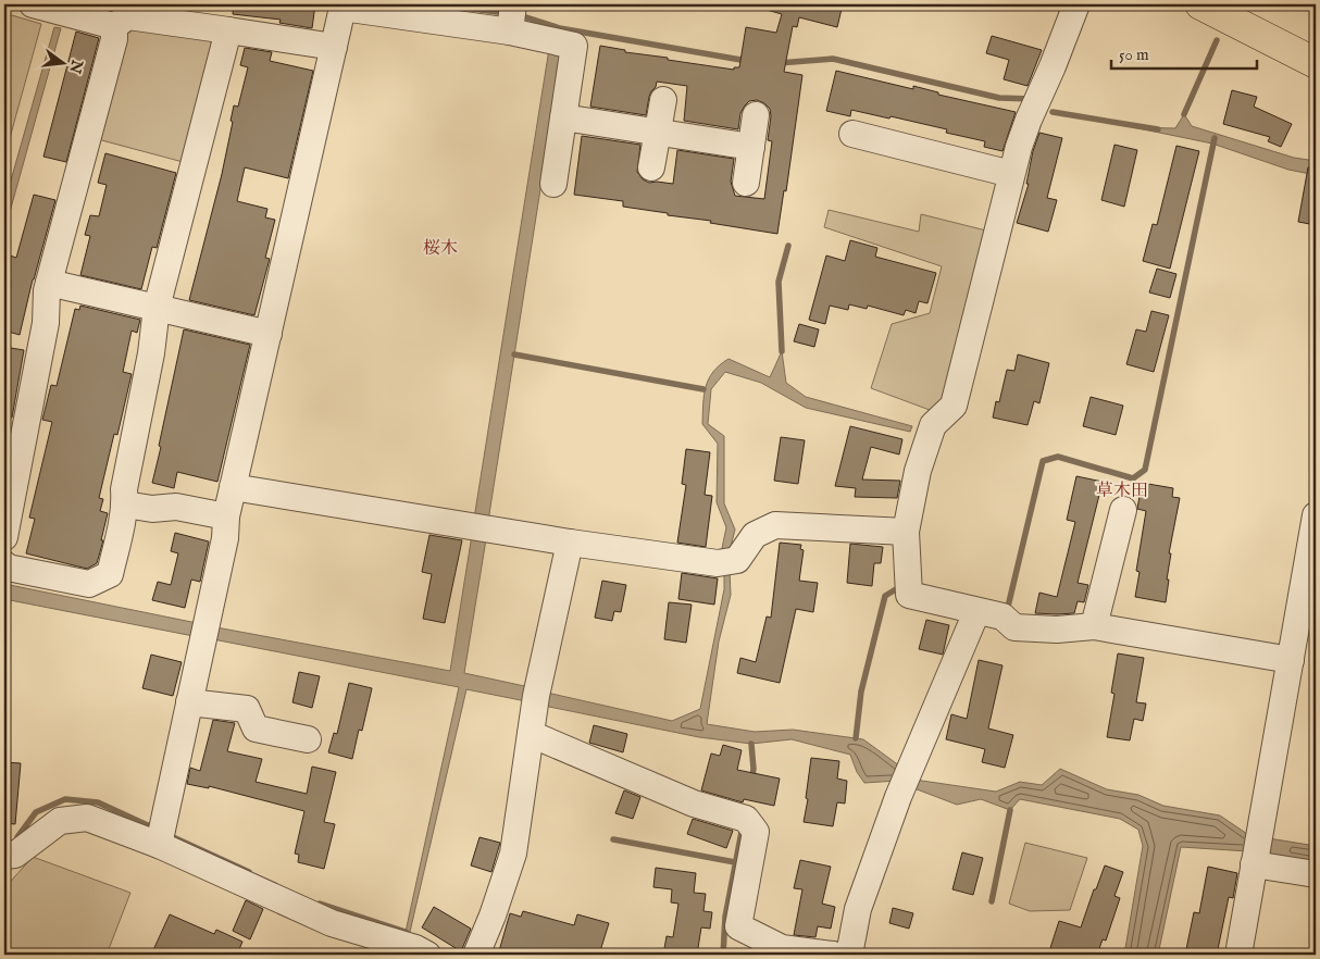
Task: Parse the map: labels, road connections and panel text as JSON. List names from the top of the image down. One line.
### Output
{"districts":["桜木","草木田"],"scale_bar":"50 m","north":"right"}
